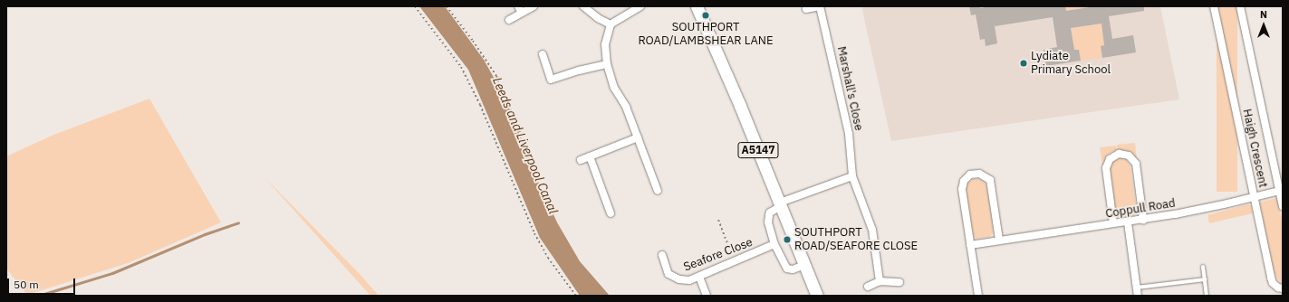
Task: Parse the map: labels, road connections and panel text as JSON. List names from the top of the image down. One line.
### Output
{"streets":{"main road":["A5147"],"street":["Marshall's Close","Haigh Crescent","Coppull Road","Seafore Close"]},"crossings":[["Haigh Crescent","Coppull Road"]],"water":["Leeds and Liverpool Canal"],"places":["SOUTHPORT ROAD/LAMBSHEAR LANE","Lydiate Primary School","SOUTHPORT ROAD/SEAFORE CLOSE"],"scale_bar":"50 m","north":"top"}
